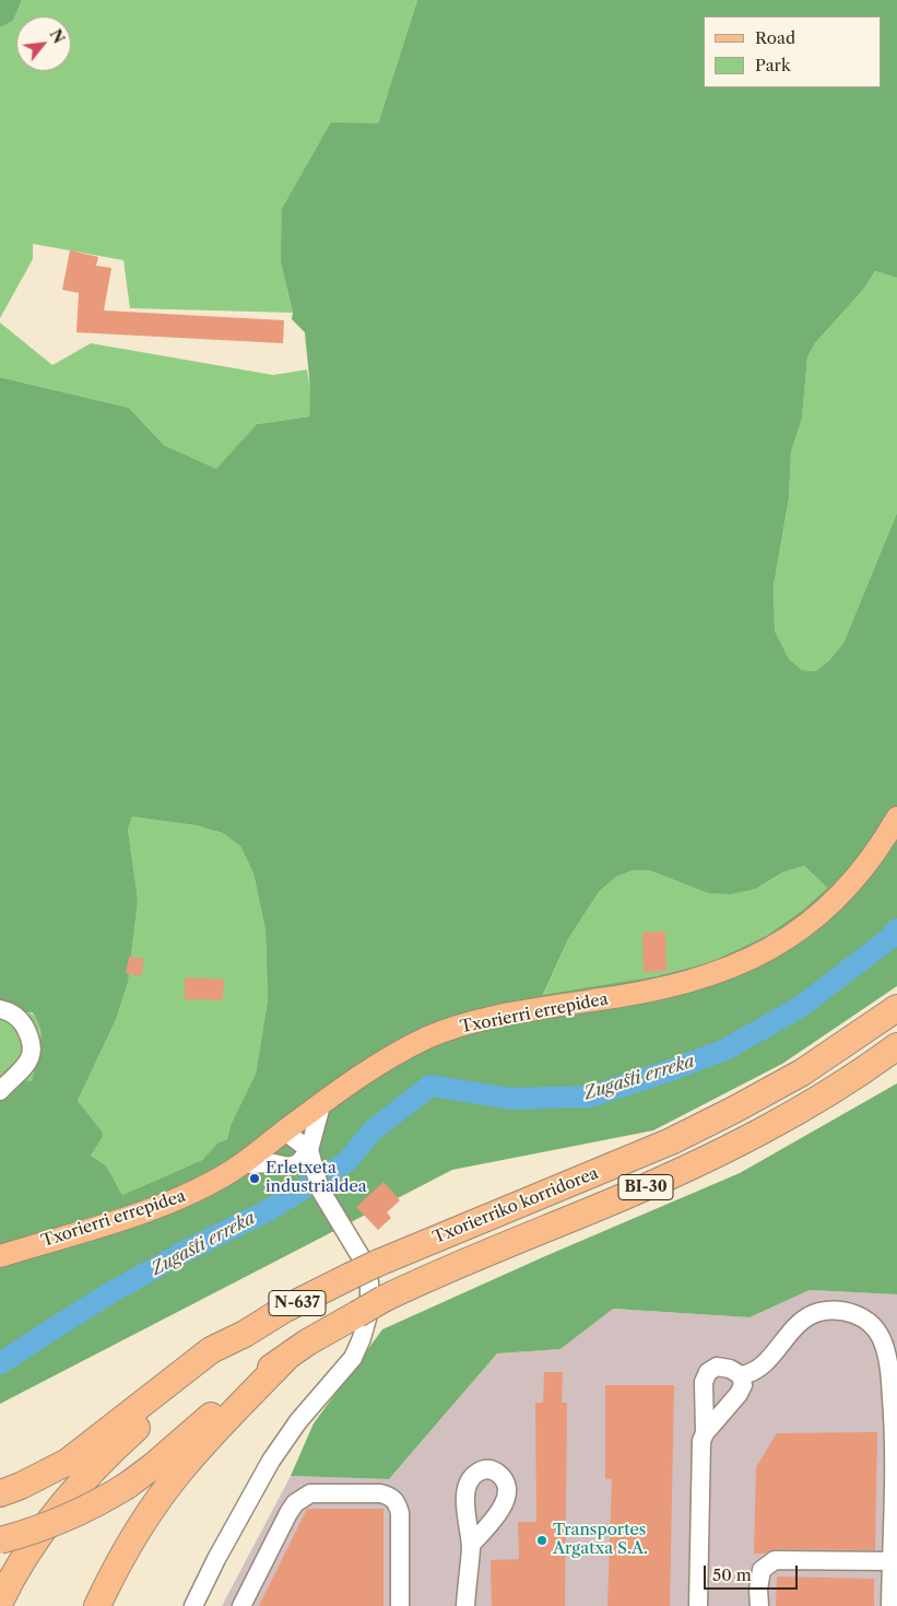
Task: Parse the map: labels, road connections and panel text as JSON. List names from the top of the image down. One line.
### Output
{"streets":{"highway":["BI-30","Txorierriko korridorea","N-637"],"main road":["Txorierri errepidea"]},"water":["Zugasti erreka"],"places":["Erletxeta industrialdea","Transportes Argatxa S.A."],"legend":["Road","Park"],"scale_bar":"50 m","north":"top right"}
